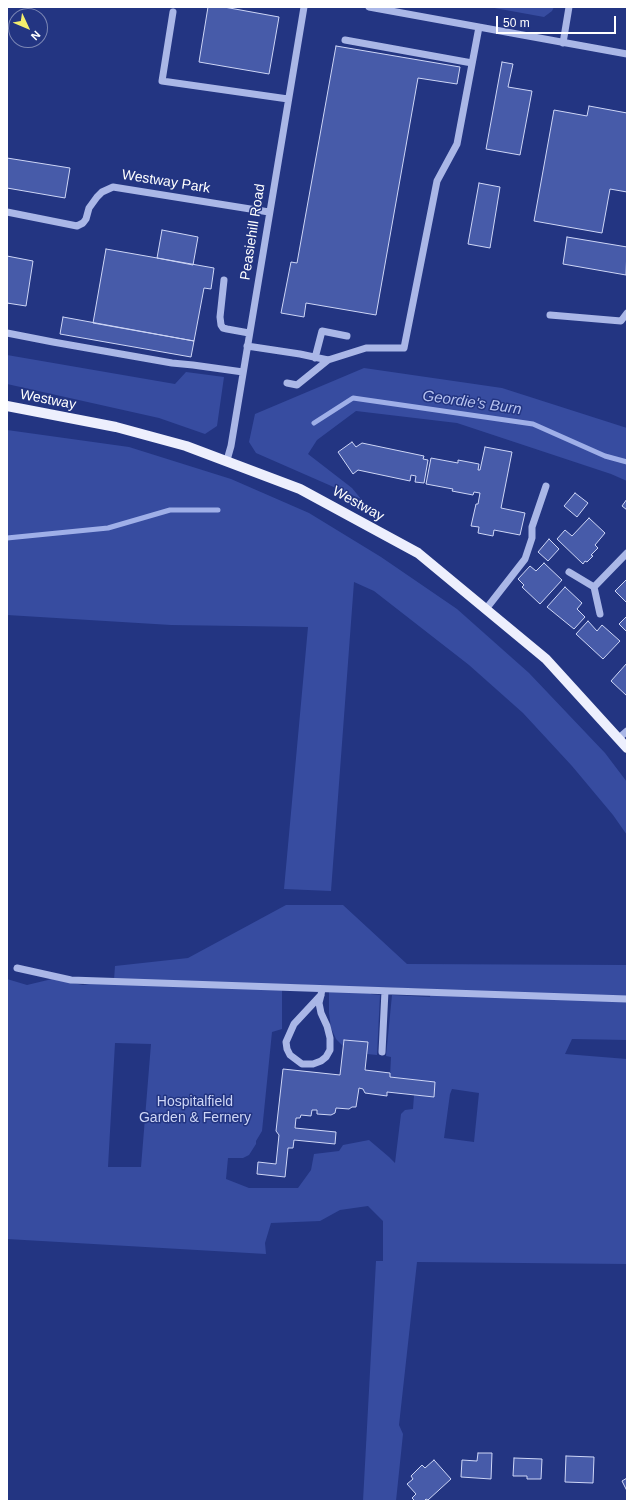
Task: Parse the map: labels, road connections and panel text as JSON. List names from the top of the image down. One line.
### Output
{"streets":{"main road":["Westway"],"street":["Westway Park","Peasiehill Road"]},"crossings":[["Westway Park","Peasiehill Road"],["Peasiehill Road","Westway"]],"water":["Geordie's Burn"],"parks":["Hospitalfield Garden & Fernery"],"scale_bar":"50 m","north":"bottom right"}
